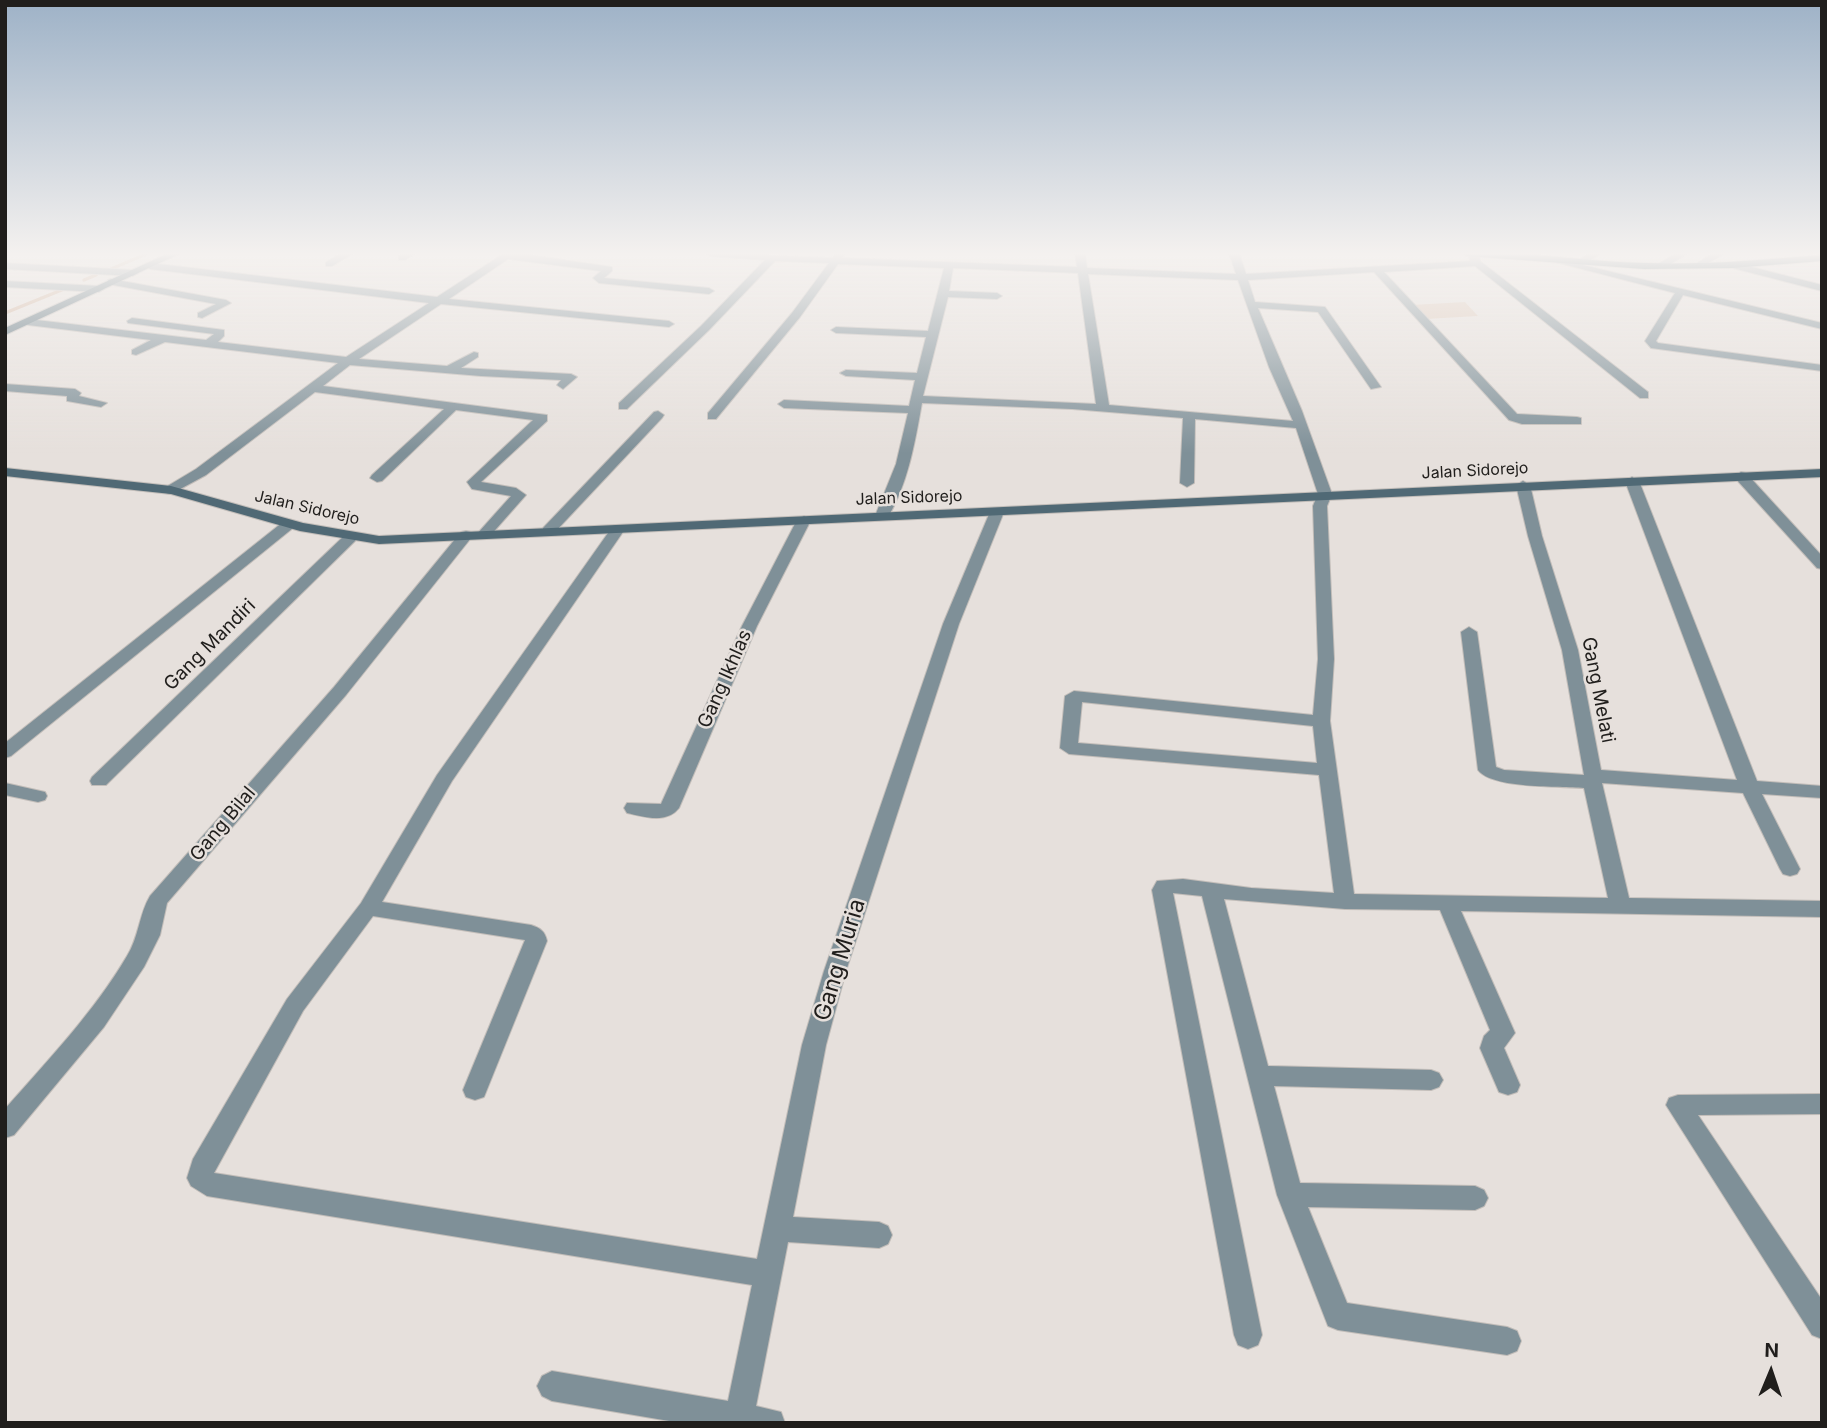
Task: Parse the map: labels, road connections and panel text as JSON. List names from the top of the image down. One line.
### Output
{"streets":{"street":["Jalan Sidorejo","Gang Mandiri","Gang Ikhlas","Gang Melati","Gang Bilal","Gang Muria"]},"crossings":[["Jalan Sidorejo","Gang Mandiri"],["Jalan Sidorejo","Gang Ikhlas"],["Jalan Sidorejo","Gang Melati"],["Jalan Sidorejo","Gang Bilal"],["Jalan Sidorejo","Gang Muria"]],"north":"top"}
